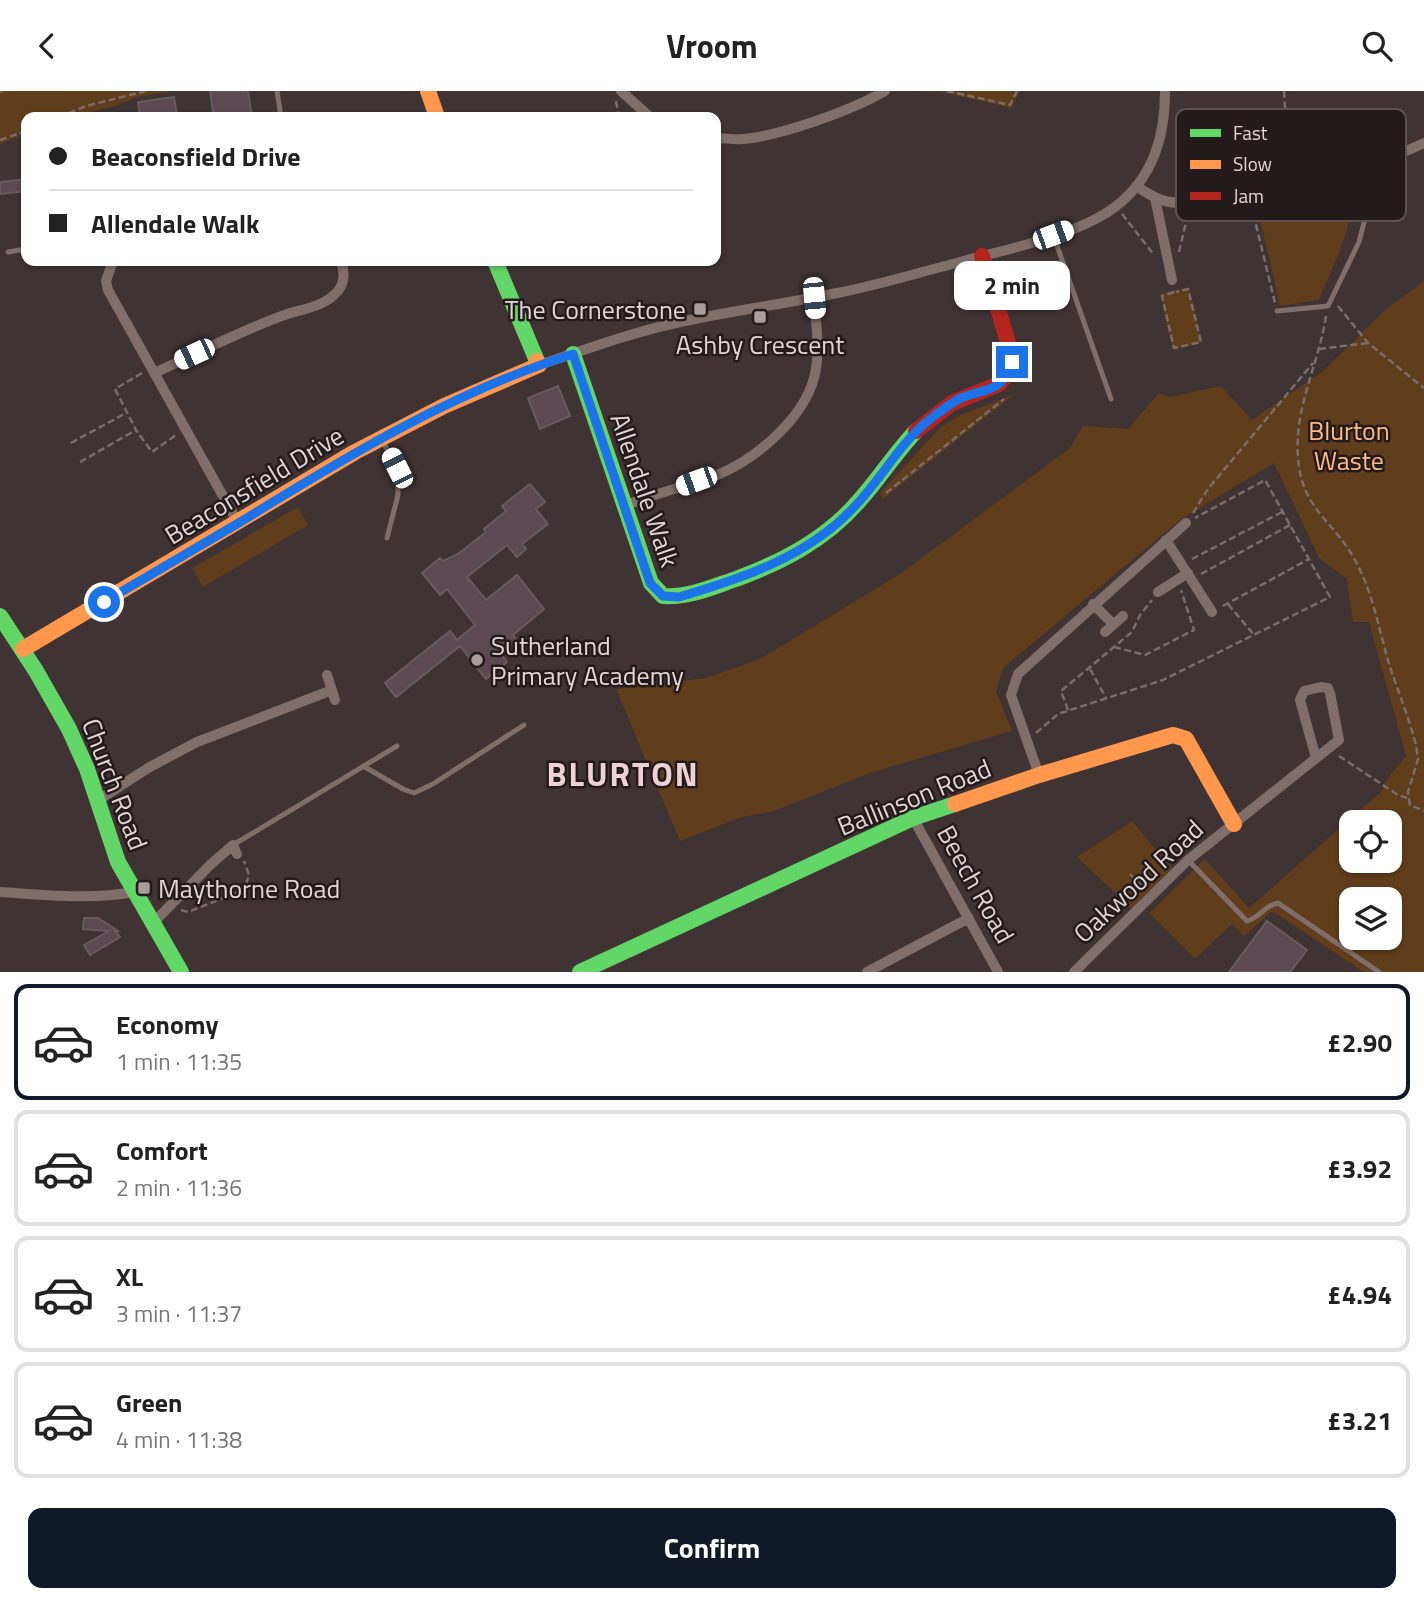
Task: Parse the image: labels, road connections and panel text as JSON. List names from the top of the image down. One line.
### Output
{"streets":{"street":["Beaconsfield Drive","Allendale Walk","Church Road","Ballinson Road","Oakwood Road","Beech Road"]},"crossings":[["Beaconsfield Drive","Allendale Walk"],["Beaconsfield Drive","Church Road"],["Ballinson Road","Oakwood Road"],["Ballinson Road","Beech Road"]],"districts":["BLURTON"],"parks":["Blurton Waste"],"places":{"transit":["The Cornerstone","Ashby Crescent","Maythorne Road"],"other":["Sutherland Primary Academy"]},"legend":["Fast","Slow","Jam"],"page":{"header":"Vroom","banner":["Beaconsfield Drive","Allendale Walk"],"bubble":"2 min","list":[{"name":"Economy","note":"1 min · 11:35","value":"£2.90"},{"name":"Comfort","note":"2 min · 11:36","value":"£3.92"},{"name":"XL","note":"3 min · 11:37","value":"£4.94"},{"name":"Green","note":"4 min · 11:38","value":"£3.21"}],"buttons":"Confirm"}}
